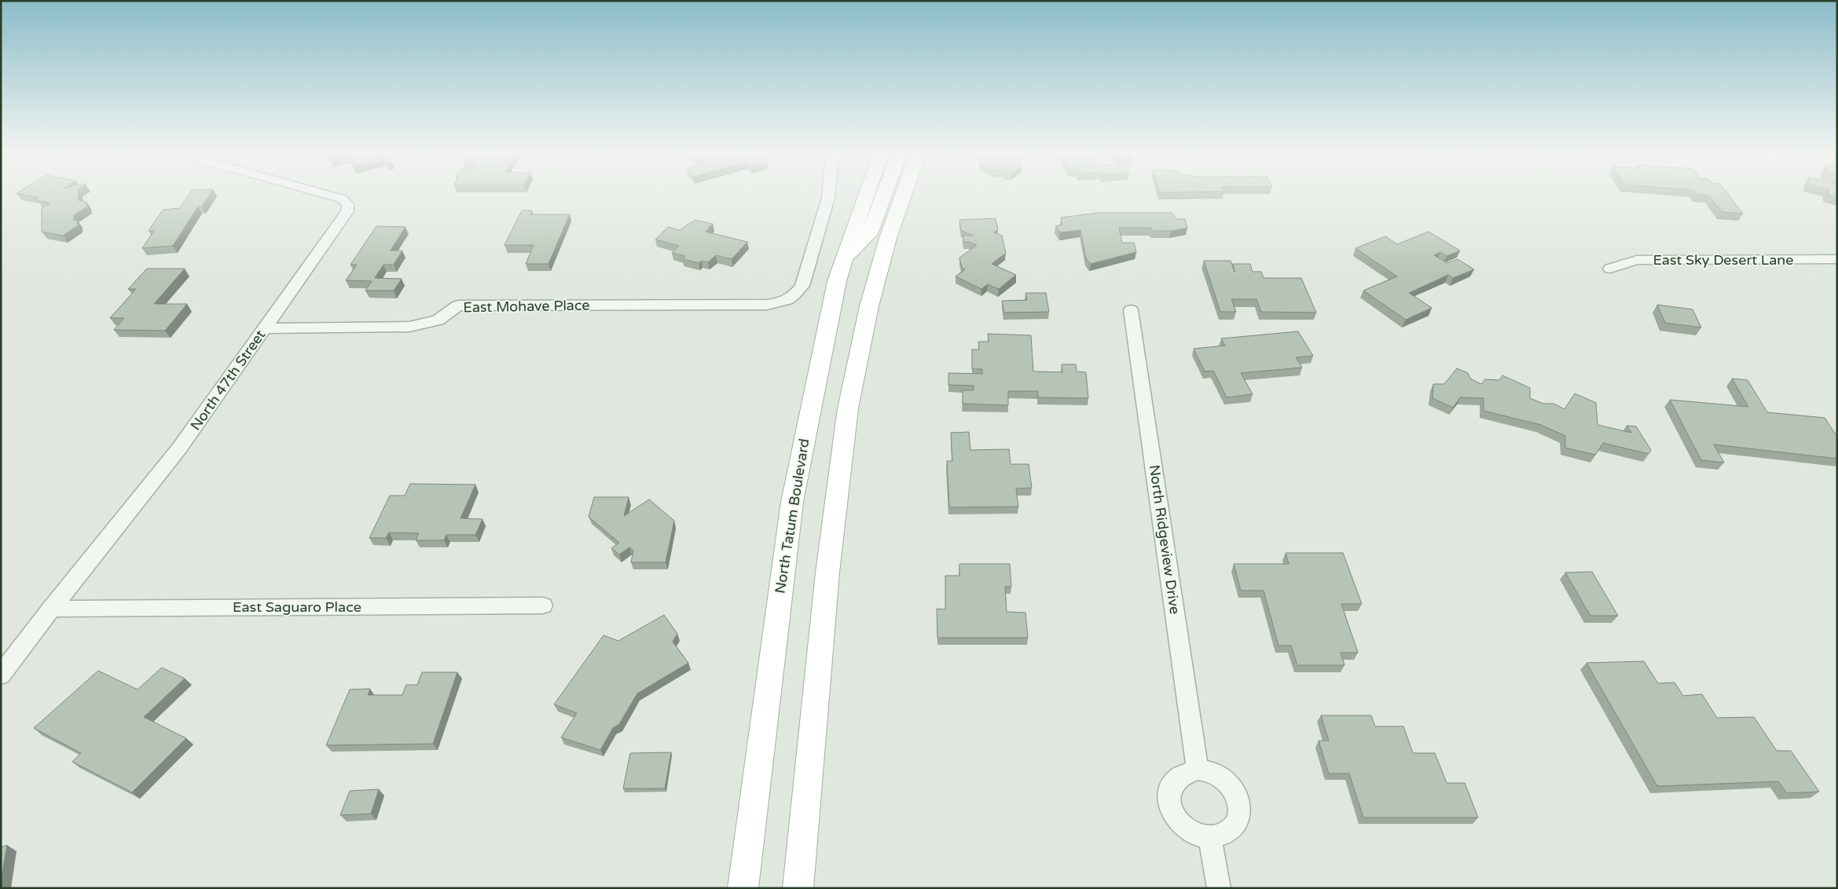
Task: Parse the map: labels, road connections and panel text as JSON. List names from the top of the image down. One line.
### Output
{"streets":{"main road":["North Tatum Boulevard"],"street":["East Sky Desert Lane","East Mohave Place","North 47th Street","North Ridgeview Drive","East Saguaro Place"]},"crossings":[["East Mohave Place","North 47th Street"],["North 47th Street","East Saguaro Place"]]}
